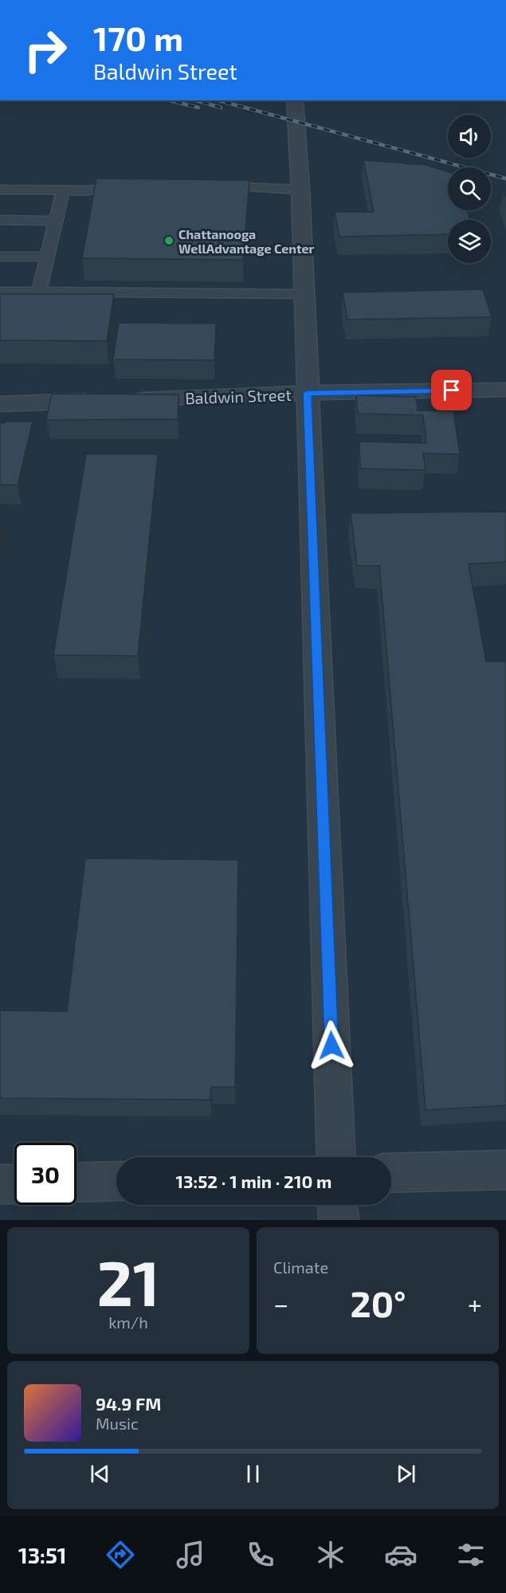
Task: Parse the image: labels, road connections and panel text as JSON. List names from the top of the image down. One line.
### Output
{"streets":{"street":["Baldwin Street"]},"places":["Chattanooga WellAdvantage Center"],"page":{"turn":["170 m","Baldwin Street"],"limit":"30","trip":"13:52 · 1 min · 210 m","tile":[["21","km/h"],"Climate"],"heat":["−","20°","+"],"song":["94.9 FM","Music"],"tabs":"13:51"}}
